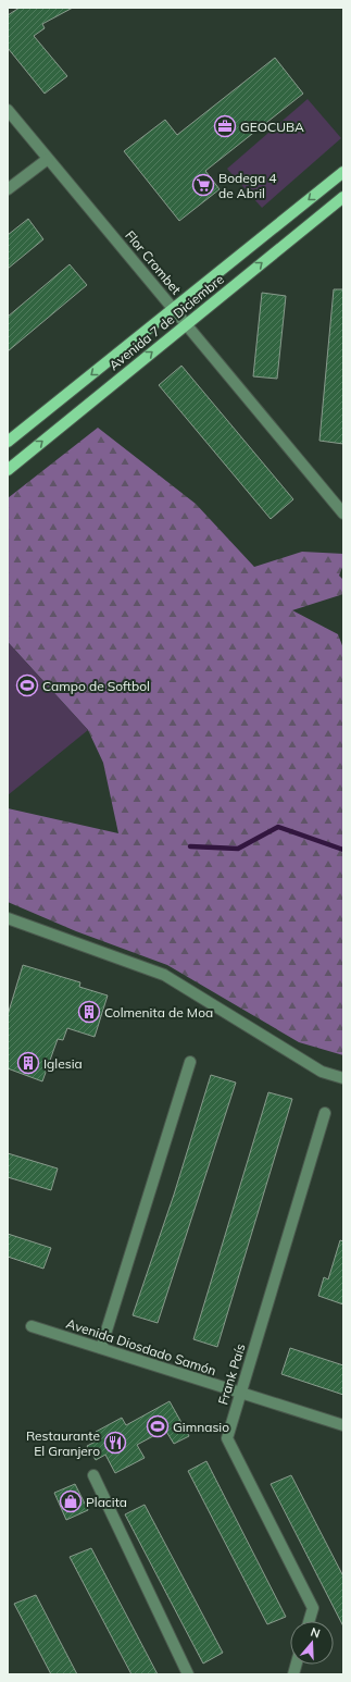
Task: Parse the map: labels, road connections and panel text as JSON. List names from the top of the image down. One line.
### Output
{"streets":{"main road":["Avenida 7 de Diciembre"],"street":["Flor Crombet","Avenida Diosdado Samón","Frank País"]},"crossings":[["Flor Crombet","Avenida 7 de Diciembre"],["Avenida Diosdado Samón","Frank País"]],"places":{"office":["GEOCUBA"],"supermarket":["Bodega 4 de Abril"],"sports":["Campo de Softbol","Gimnasio"],"building":["Colmenita de Moa","Iglesia"],"restaurant":["Restaurante El Granjero"],"shop":["Placita"]},"north":"top"}
